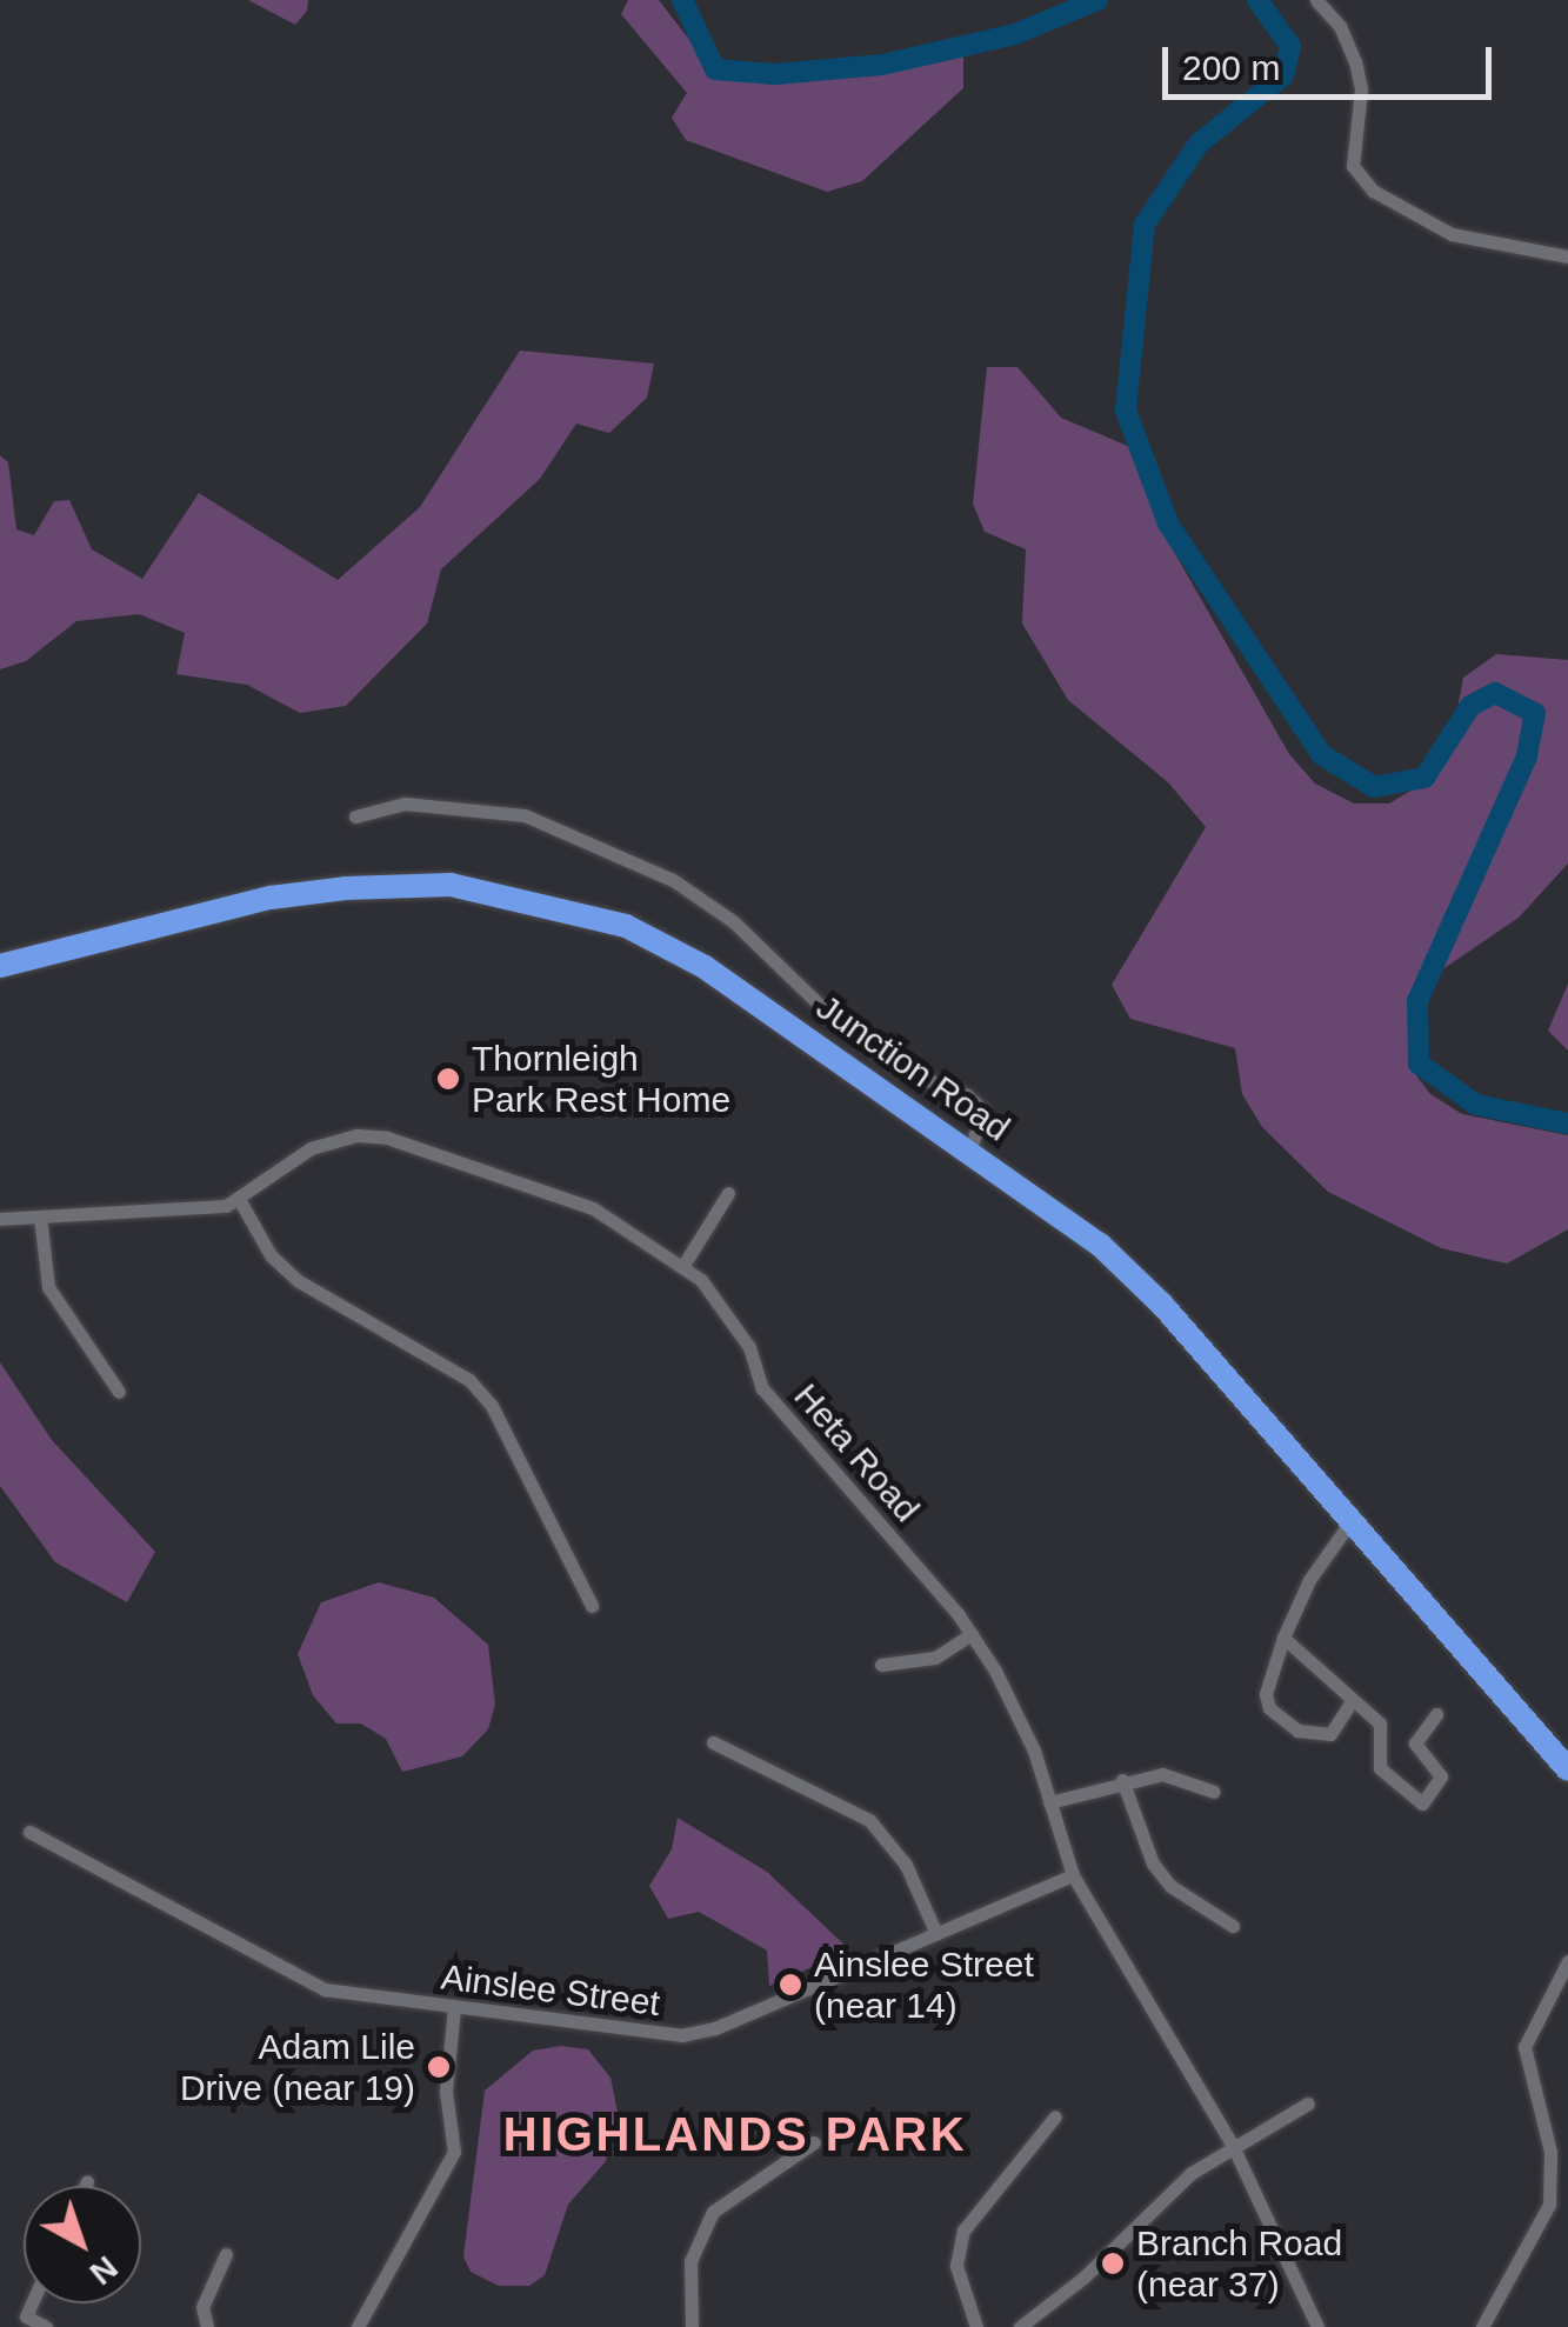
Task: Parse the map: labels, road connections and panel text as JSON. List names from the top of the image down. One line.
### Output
{"streets":{"highway":["Junction Road"],"street":["Heta Road","Ainslee Street"]},"crossings":[["Heta Road","Ainslee Street"]],"districts":["HIGHLANDS PARK"],"places":["Thornleigh Park Rest Home","Ainslee Street (near 14)","Adam Lile Drive (near 19)","Branch Road (near 37)"],"scale_bar":"200 m","north":"bottom right"}
